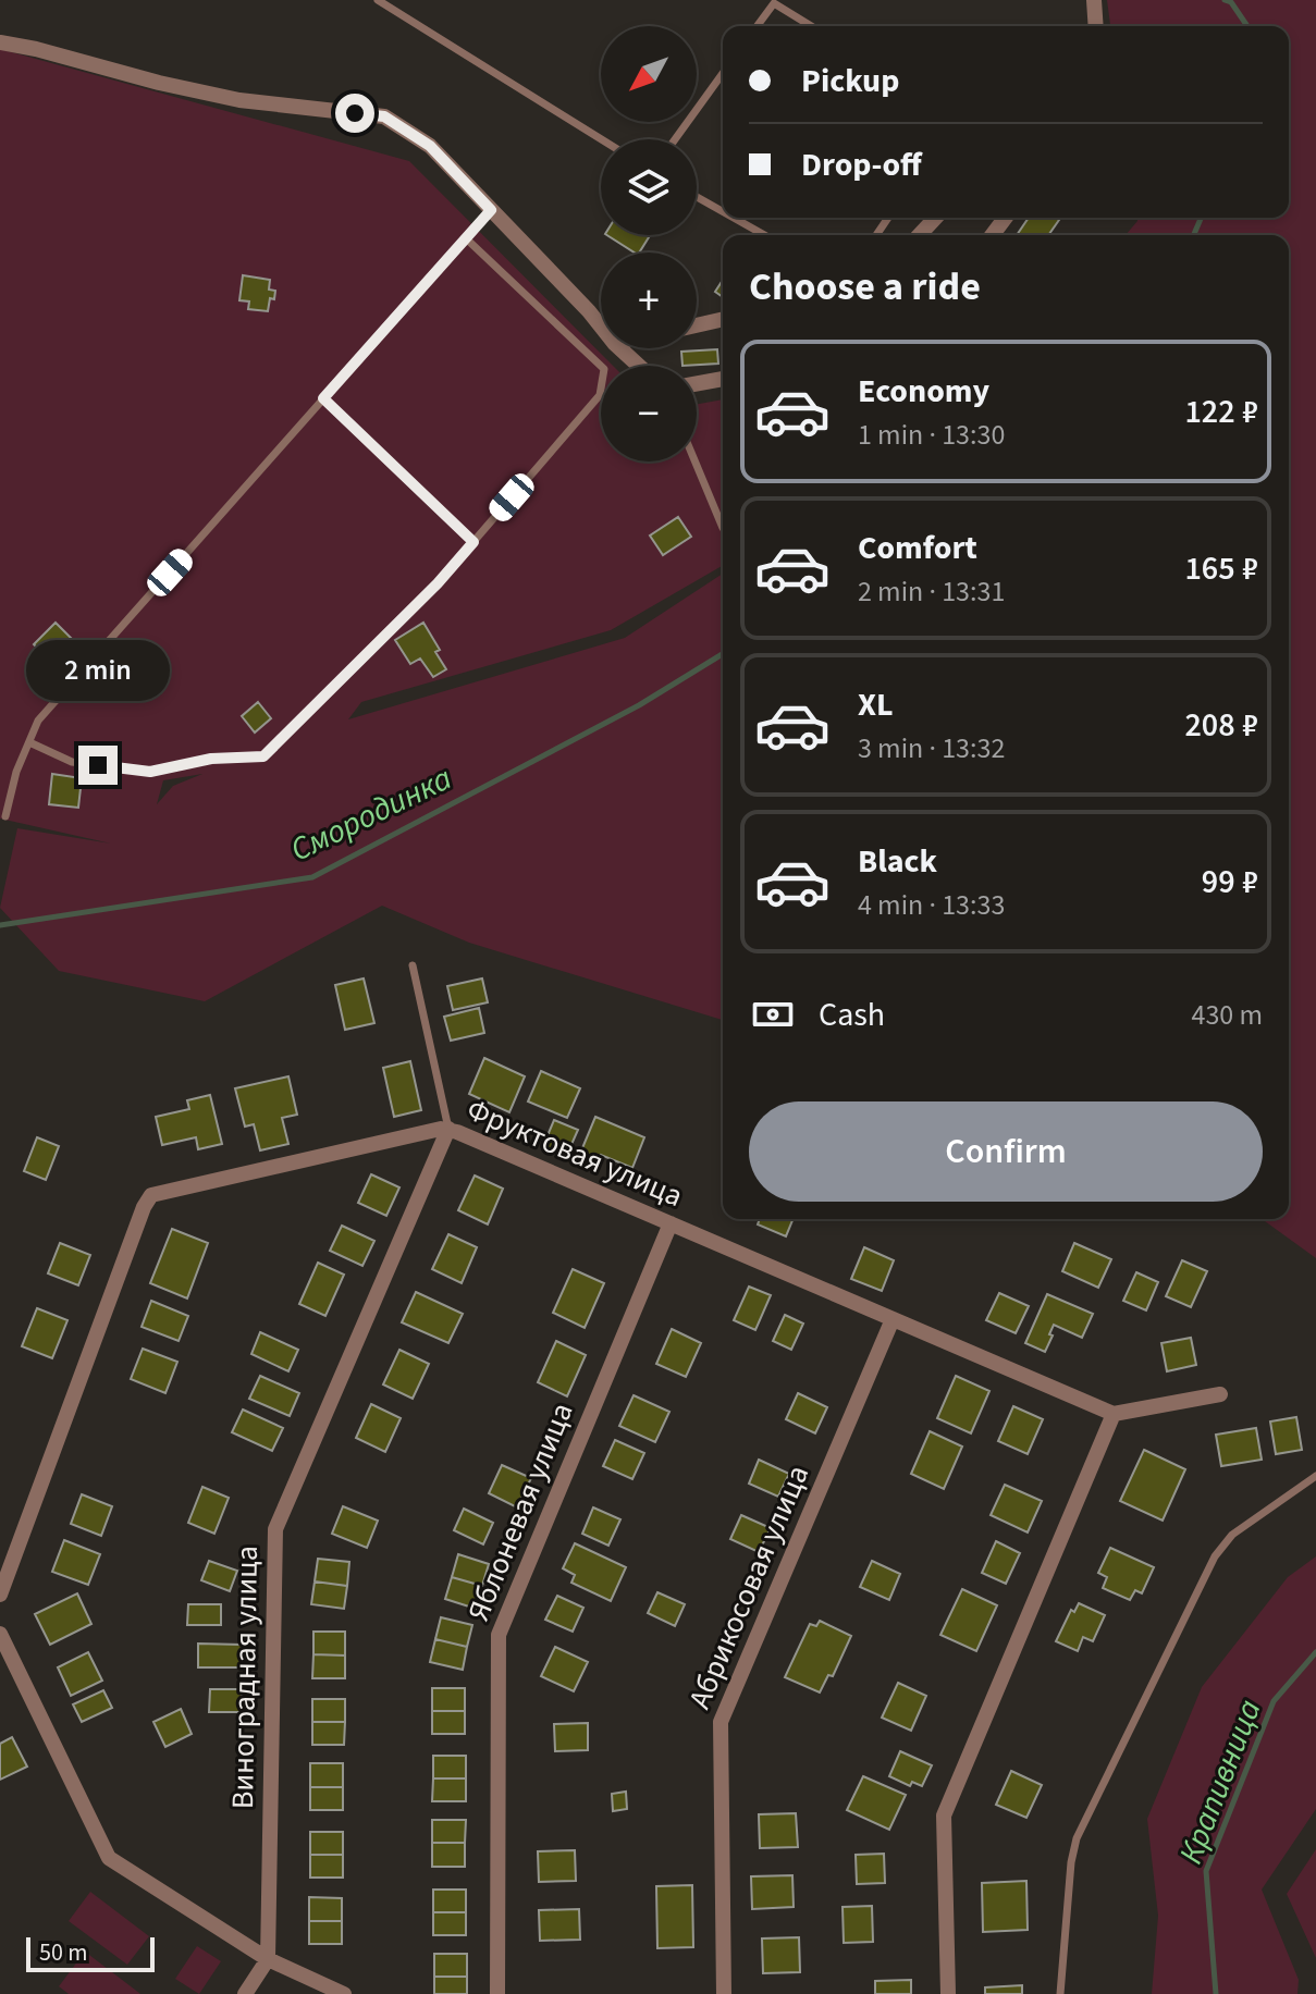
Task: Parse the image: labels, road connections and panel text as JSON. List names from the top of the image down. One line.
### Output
{"streets":{"street":["Фруктовая улица","Яблоневая улица","Абрикосовая улица","Виноградная улица"]},"crossings":[["Фруктовая улица","Яблоневая улица"],["Фруктовая улица","Абрикосовая улица"],["Фруктовая улица","Виноградная улица"]],"water":["Смородинка","Крапивница"],"scale_bar":"50 m","north":"bottom left","page":{"map_buttons":["+","−"],"banner":["Pickup","Drop-off"],"heading":"Choose a ride","list":[{"name":"Economy","note":"1 min · 13:30","value":"122 ₽"},{"name":"Comfort","note":"2 min · 13:31","value":"165 ₽"},{"name":"XL","note":"3 min · 13:32","value":"208 ₽"},{"name":"Black","note":"4 min · 13:33","value":"99 ₽"}],"bubble":"2 min","pay":["Cash","430 m"],"buttons":"Confirm","scale":"50 m"}}
